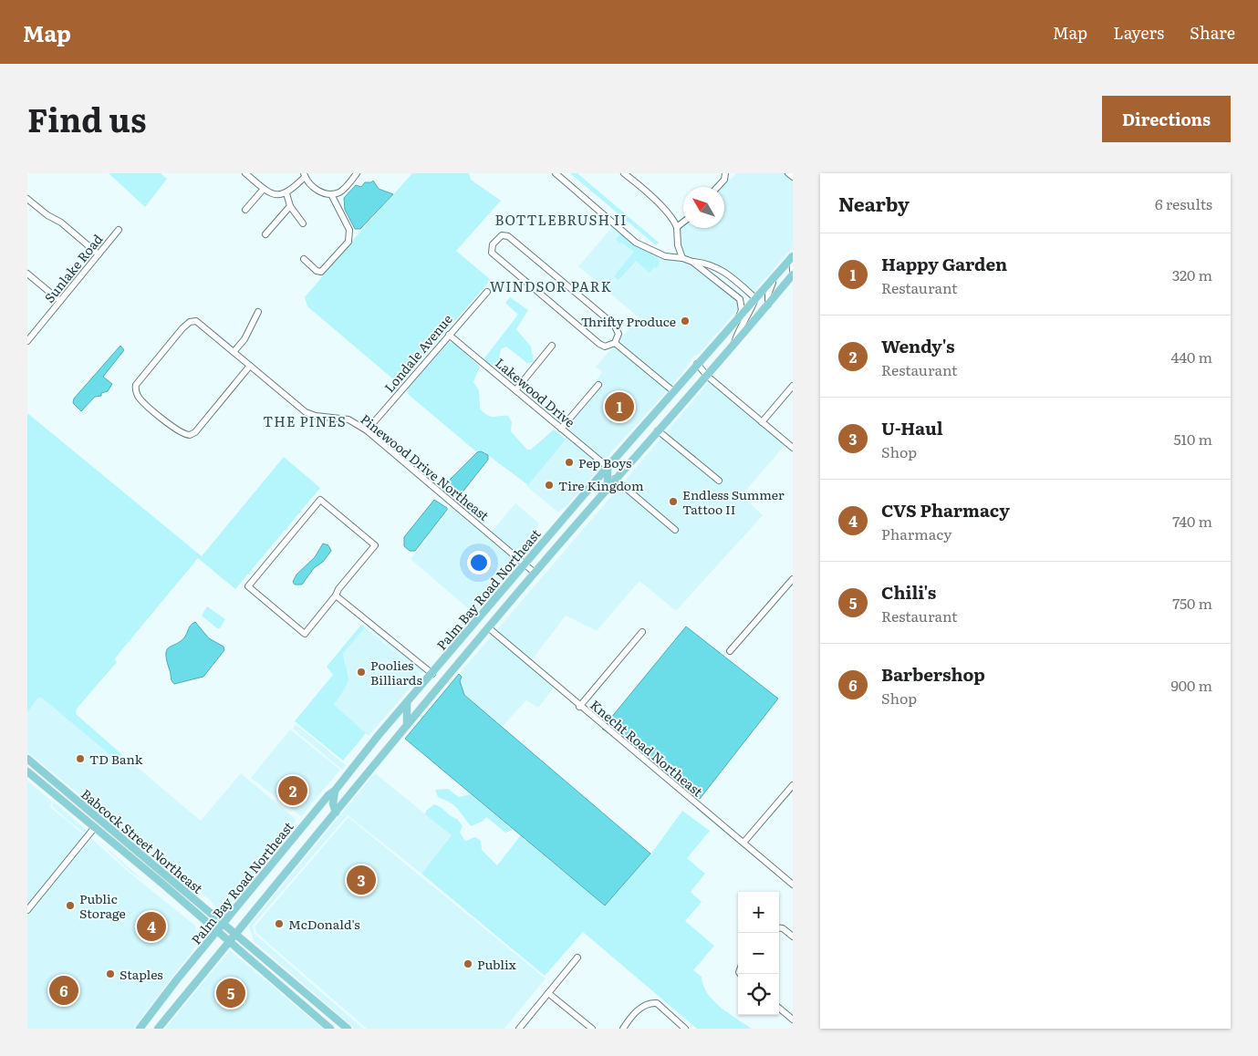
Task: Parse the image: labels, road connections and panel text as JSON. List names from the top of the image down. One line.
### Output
{"streets":{"main road":["Palm Bay Road Northeast","Babcock Street Northeast"],"street":["Sunlake Road","Londale Avenue","Lakewood Drive","Pinewood Drive Northeast","Knecht Road Northeast"]},"crossings":[["Londale Avenue","Lakewood Drive"],["Londale Avenue","Pinewood Drive Northeast"],["Lakewood Drive","Palm Bay Road Northeast"],["Pinewood Drive Northeast","Palm Bay Road Northeast"],["Palm Bay Road Northeast","Knecht Road Northeast"],["Palm Bay Road Northeast","Babcock Street Northeast"]],"districts":["BOTTLEBRUSH II","WINDSOR PARK","THE PINES"],"places":["Thrifty Produce","Pep Boys","Tire Kingdom","Endless Summer Tattoo II","Poolies Billiards","TD Bank","Public Storage","McDonald's","Publix","Staples"],"north":"top left","page":{"header":"Map","nav":["Map","Layers","Share"],"title":"Find us","buttons":"Directions","heading":["Nearby","6 results"],"list":[{"mark":"1","name":"Happy Garden","note":"Restaurant","value":"320 m"},{"mark":"2","name":"Wendy's","note":"Restaurant","value":"440 m"},{"mark":"3","name":"U-Haul","note":"Shop","value":"510 m"},{"mark":"4","name":"CVS Pharmacy","note":"Pharmacy","value":"740 m"},{"mark":"5","name":"Chili's","note":"Restaurant","value":"750 m"},{"mark":"6","name":"Barbershop","note":"Shop","value":"900 m"}],"pins":["1","2","3","4","6","5"],"map_buttons":["+","−"]}}
